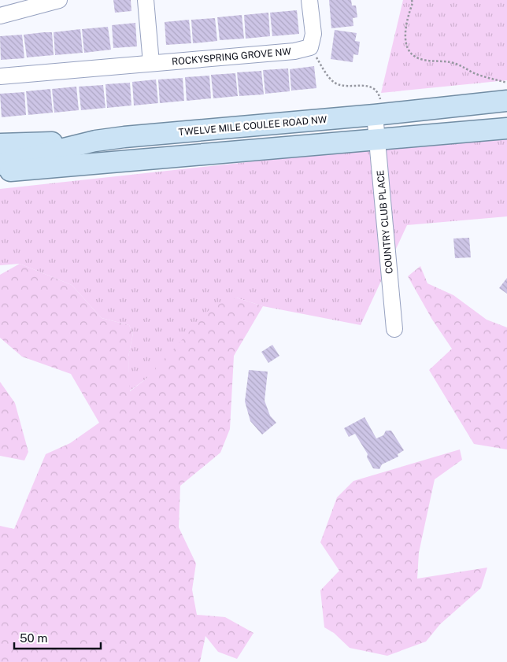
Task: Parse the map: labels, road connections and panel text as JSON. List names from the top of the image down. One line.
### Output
{"streets":{"main road":["TWELVE MILE COULEE ROAD NW"],"street":["ROCKYSPRING GROVE NW","COUNTRY CLUB PLACE"]},"crossings":[["TWELVE MILE COULEE ROAD NW","COUNTRY CLUB PLACE"]],"scale_bar":"50 m"}
